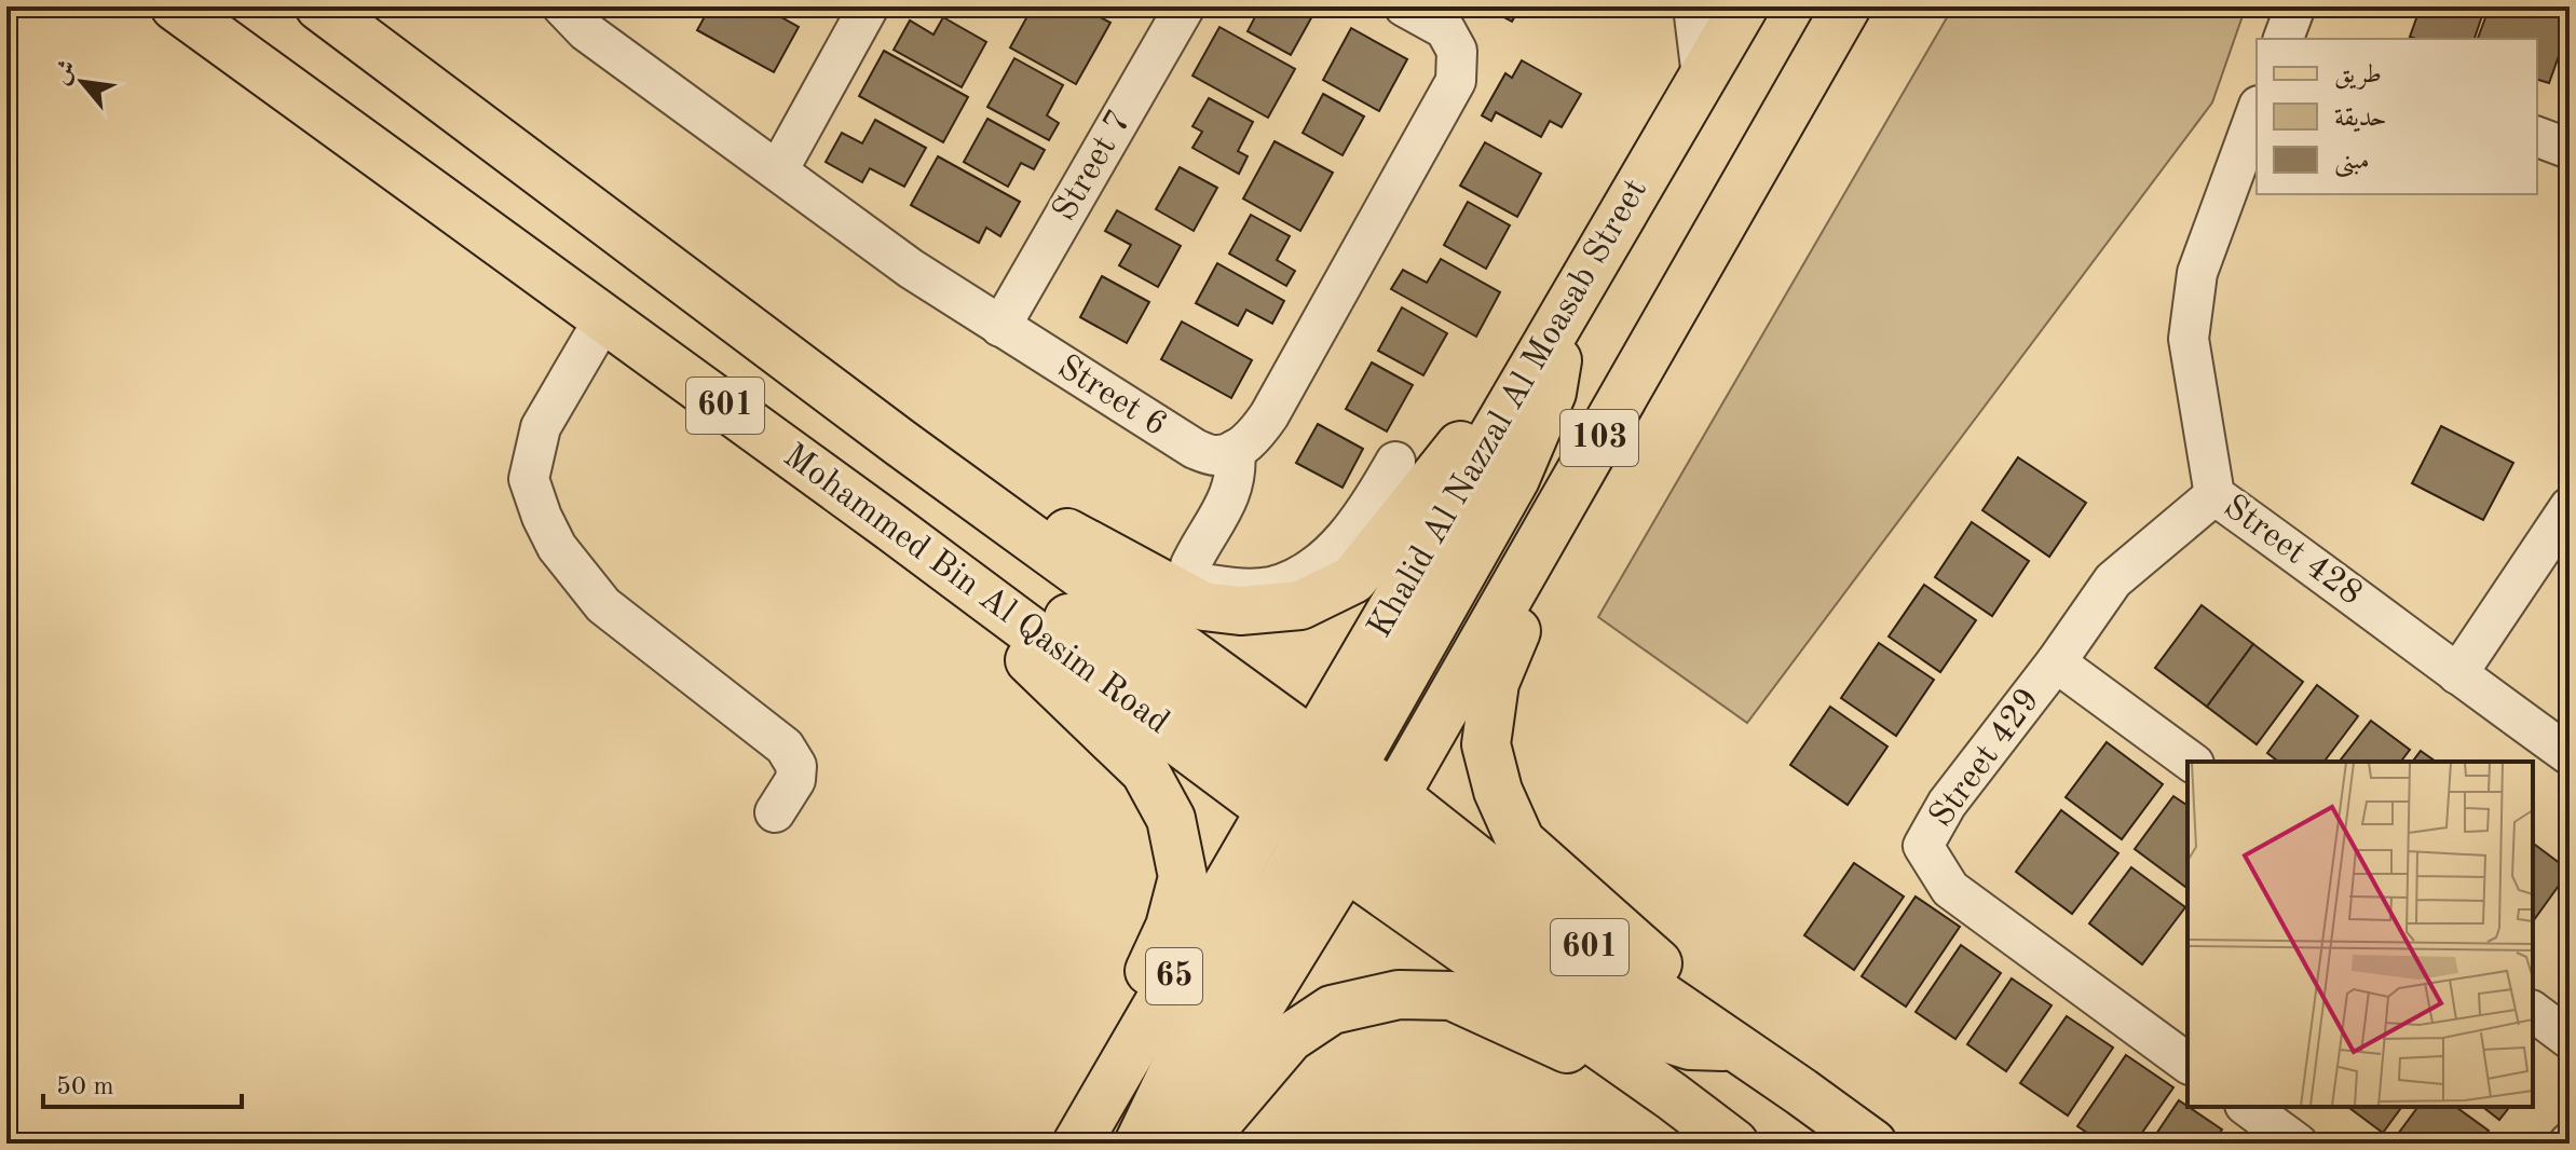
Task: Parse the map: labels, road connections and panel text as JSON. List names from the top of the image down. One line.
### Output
{"streets":{"main road":["601","Khalid Al Nazzal Al Moasab Street","103","Mohammed Bin Al Qasim Road","65"],"street":["Street 7","Street 6","Street 428","Street 429"]},"crossings":[["Street 7","Street 6"],["103","Mohammed Bin Al Qasim Road"],["103","65"],["Street 428","Street 429"],["Mohammed Bin Al Qasim Road","65"]],"legend":["طريق","حديقة","مبنى"],"scale_bar":"50 m","north":"top left"}
